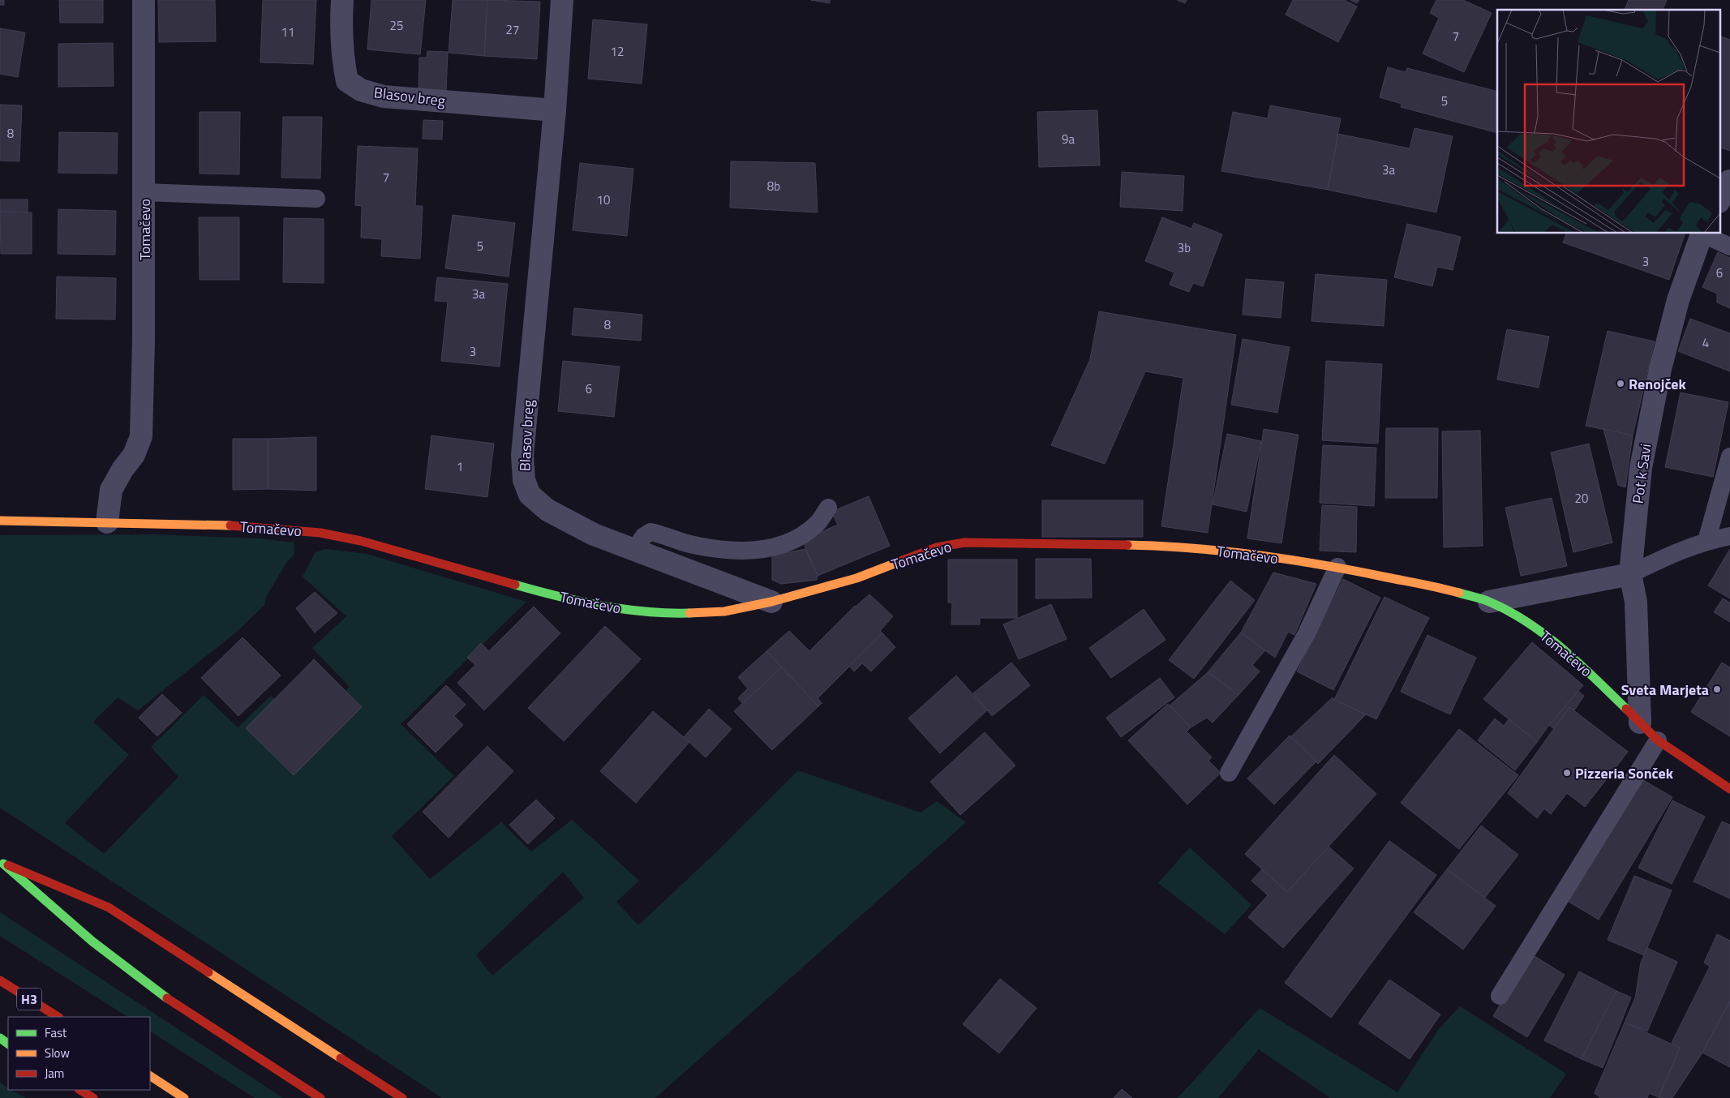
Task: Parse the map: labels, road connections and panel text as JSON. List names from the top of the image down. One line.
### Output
{"streets":{"main road":["Tomačevo","H3"],"street":["Blasov breg","Pot k Savi"]},"crossings":[["Blasov breg","Tomačevo"],["Tomačevo","Pot k Savi"]],"places":["Renojček","Sveta Marjeta","Pizzeria Sonček"],"house_numbers":["25","27","11","7","12","5","8","9a","3a","7","8b","10","5","3b","3","6","3a","8","4","3","6","1","20"],"legend":["Fast","Slow","Jam"]}
